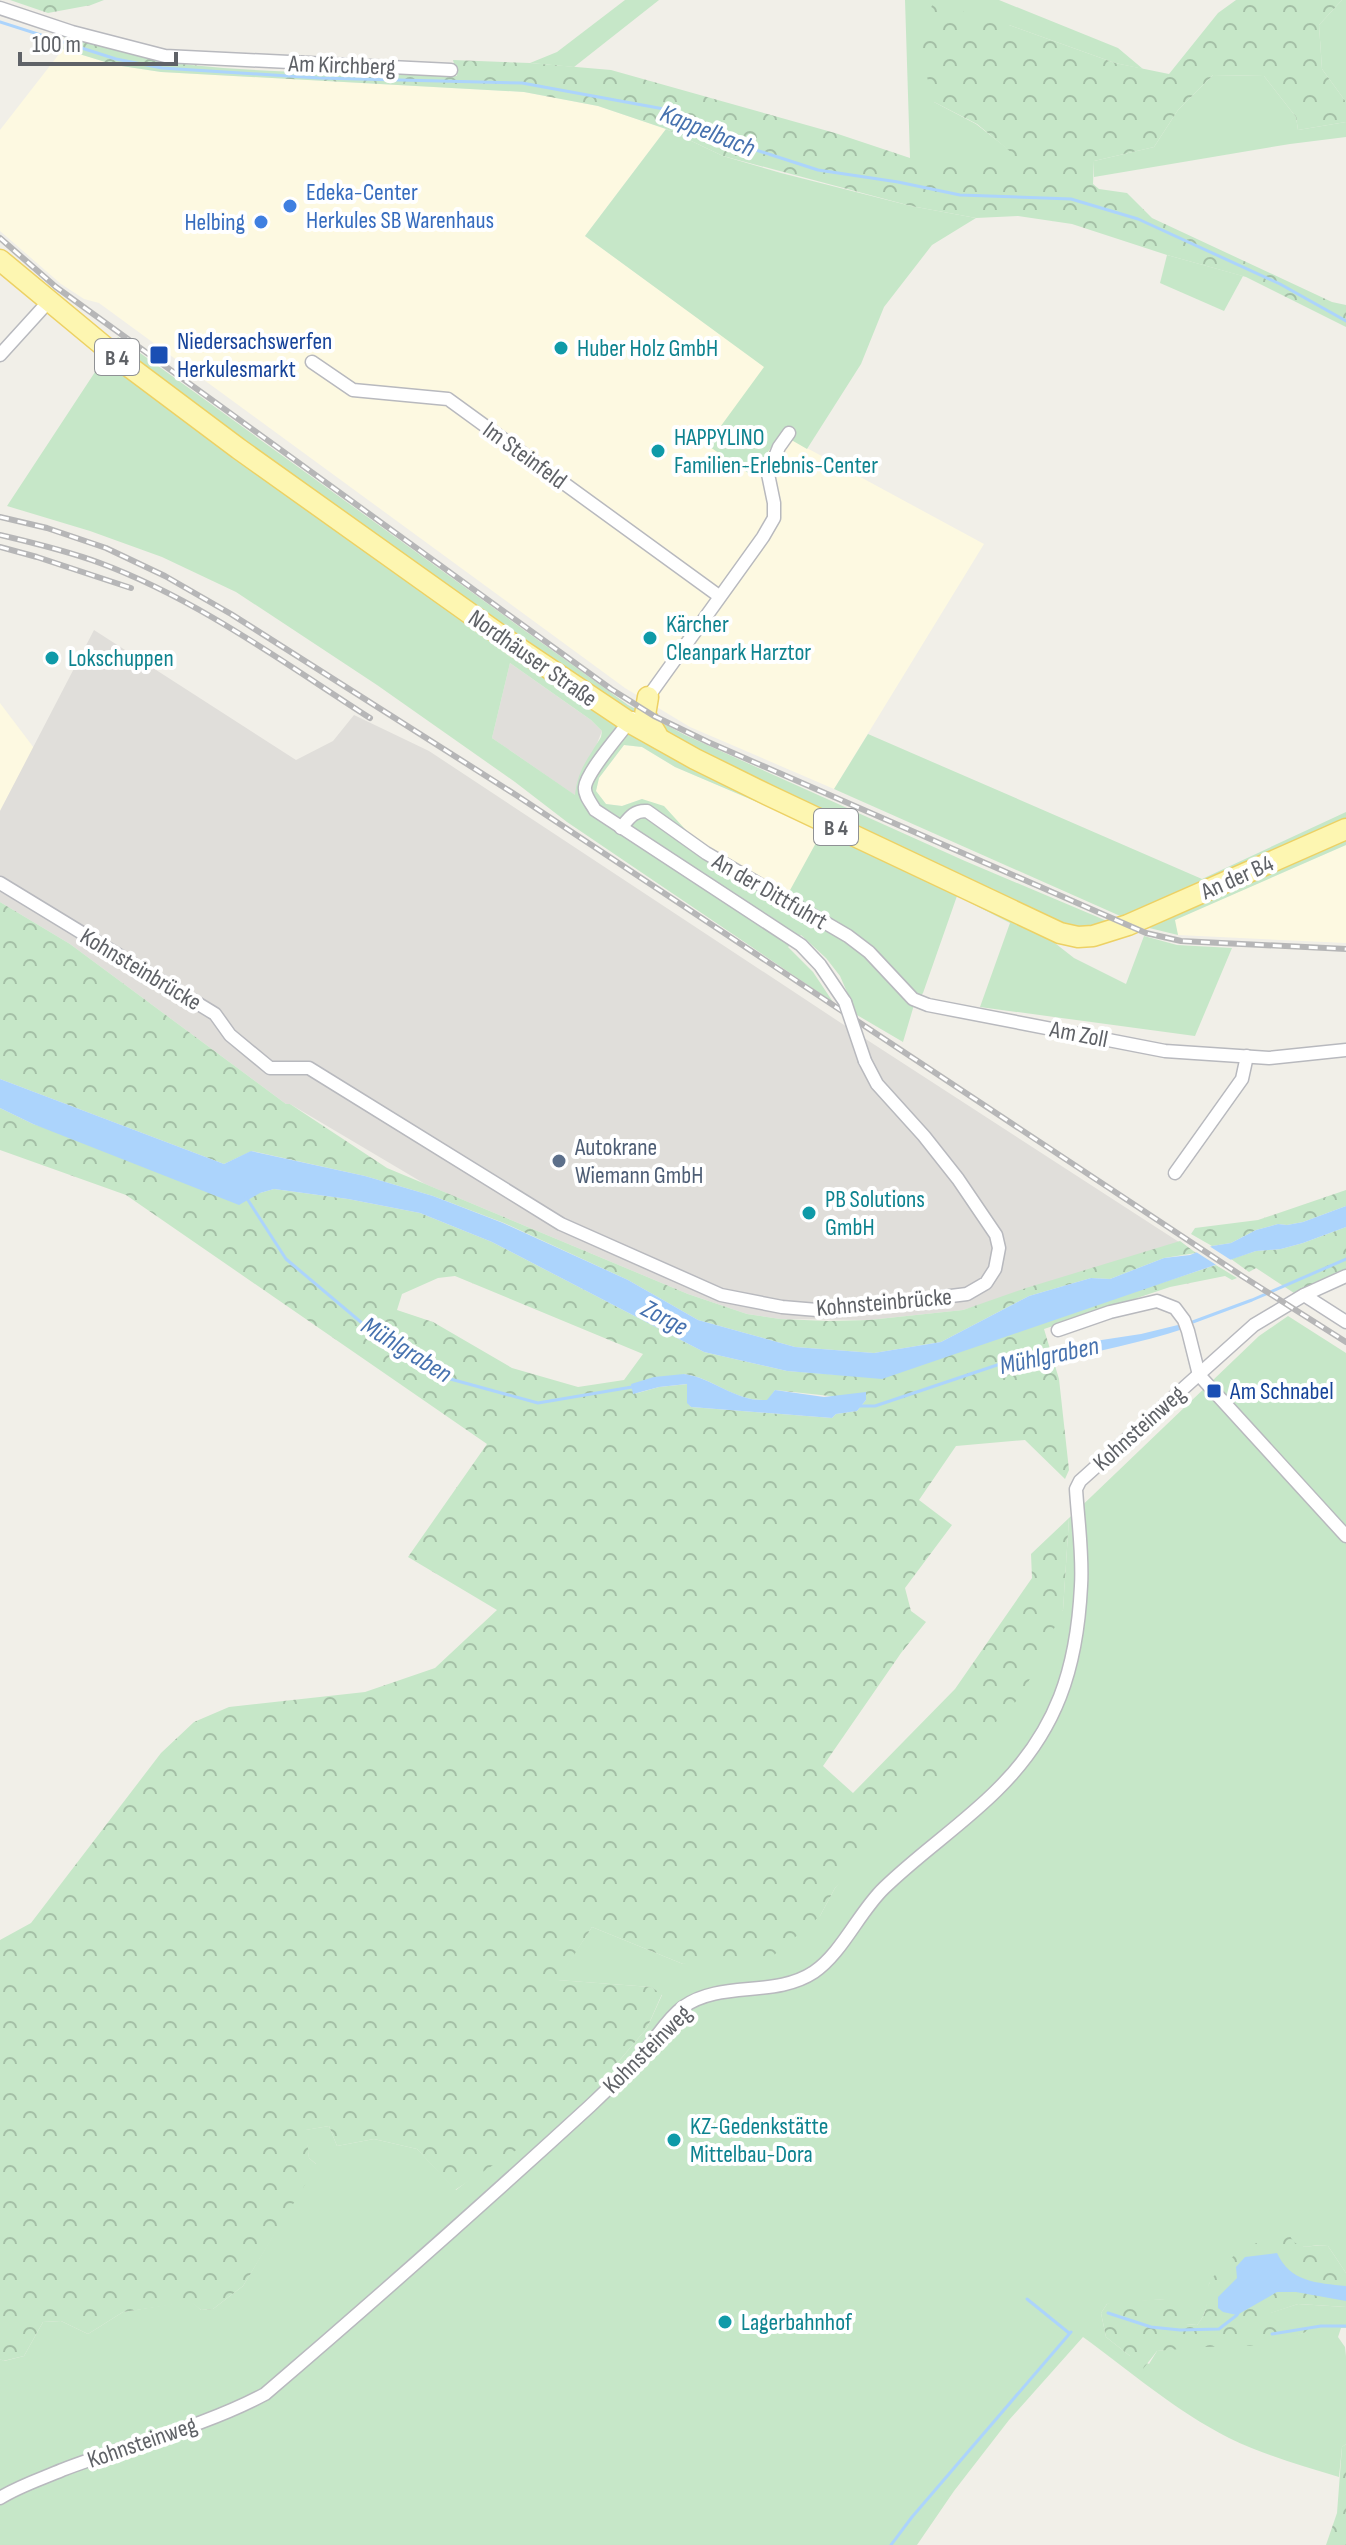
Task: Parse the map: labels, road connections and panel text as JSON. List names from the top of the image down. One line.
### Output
{"streets":{"main road":["B 4","Nordhäuser Straße","An der B4"],"street":["Am Kirchberg","Im Steinfeld","An der Dittfuhrt","Kohnsteinbrücke","Am Zoll","Kohnsteinweg"]},"crossings":[["Nordhäuser Straße","An der B4"],["Nordhäuser Straße","Kohnsteinbrücke"],["An der Dittfuhrt","Kohnsteinbrücke"],["An der Dittfuhrt","Am Zoll"]],"water":["Kappelbach","Zorge","Mühlgraben"],"places":{"other":["Edeka-Center Herkules SB Warenhaus","Helbing","Huber Holz GmbH","HAPPYLINO Familien-Erlebnis-Center","Kärcher Cleanpark Harztor","Lokschuppen","Autokrane Wiemann GmbH","PB Solutions GmbH","KZ-Gedenkstätte Mittelbau-Dora","Lagerbahnhof"],"transit":["Niedersachswerfen Herkulesmarkt","Am Schnabel"]},"scale_bar":"100 m"}
